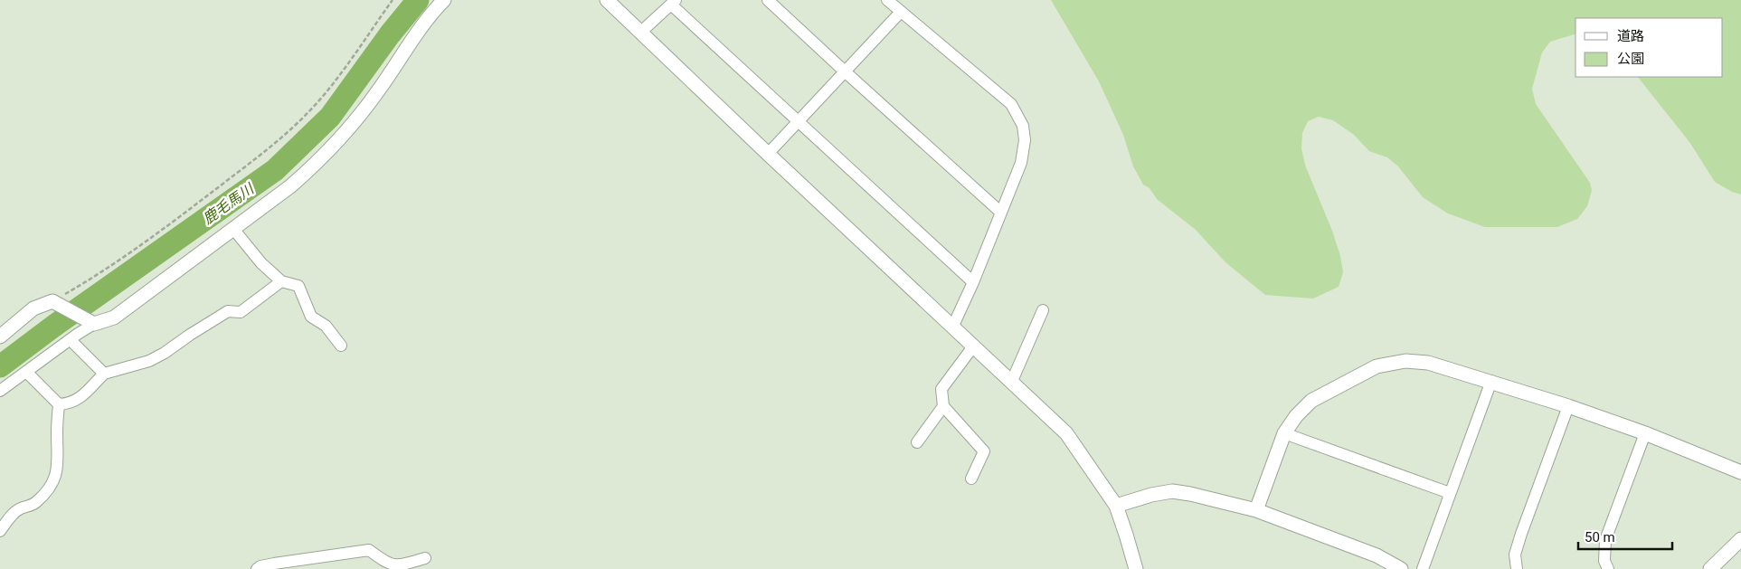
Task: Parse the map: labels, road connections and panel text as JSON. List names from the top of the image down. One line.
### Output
{"water":["鹿毛馬川"],"legend":["道路","公園"],"scale_bar":"50 m"}
